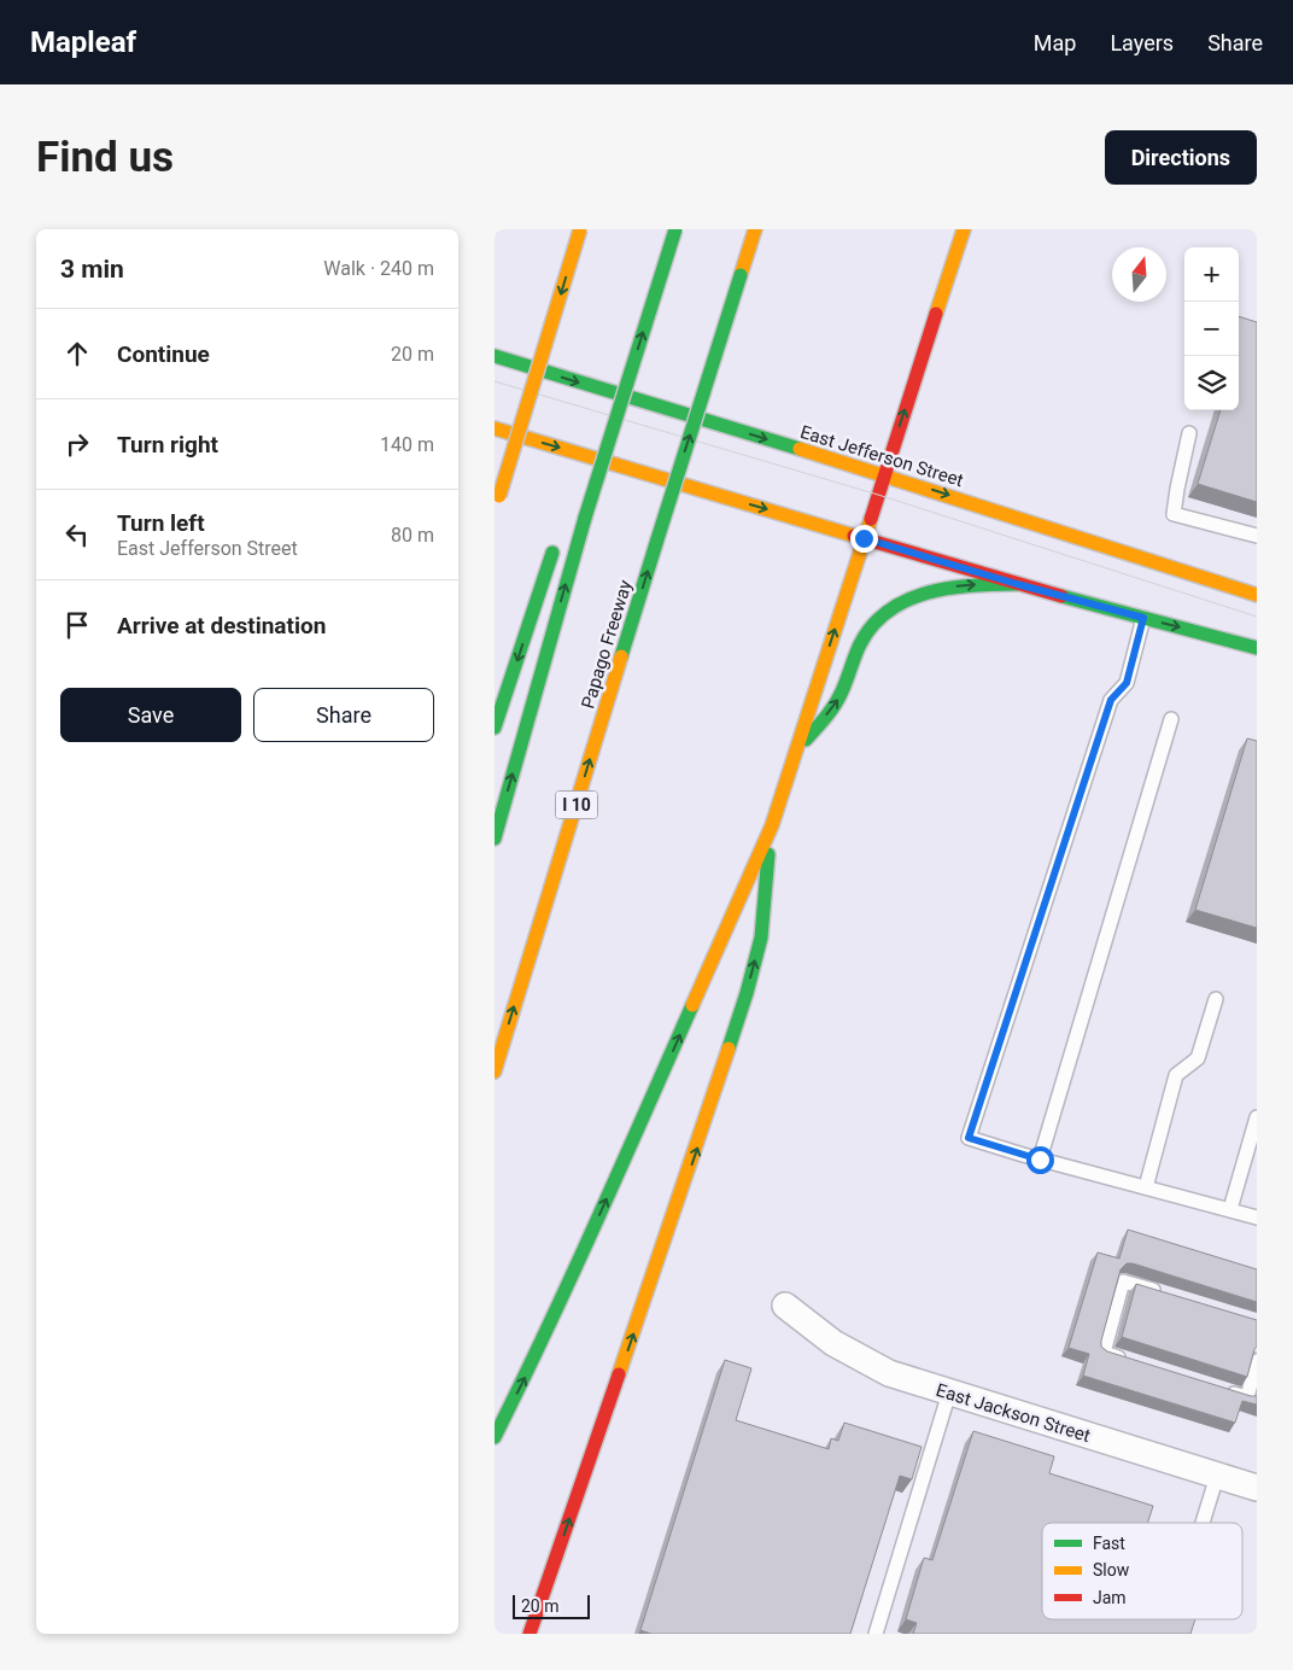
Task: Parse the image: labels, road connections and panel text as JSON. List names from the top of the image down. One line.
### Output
{"streets":{"main road":["East Jefferson Street","Papago Freeway","I 10"],"street":["East Jackson Street"]},"legend":["Fast","Slow","Jam"],"scale_bar":"20 m","north":"top","page":{"header":"Mapleaf","nav":["Map","Layers","Share"],"buttons":["Directions",["Save","Share"]],"title":"Find us","heading":["3 min","Walk · 240 m"],"map_buttons":["+","−"],"list":[["Continue","20 m"],["Turn right","140 m"],["Turn left","East Jefferson Street","80 m"],"Arrive at destination"],"scale":"20 m"}}
